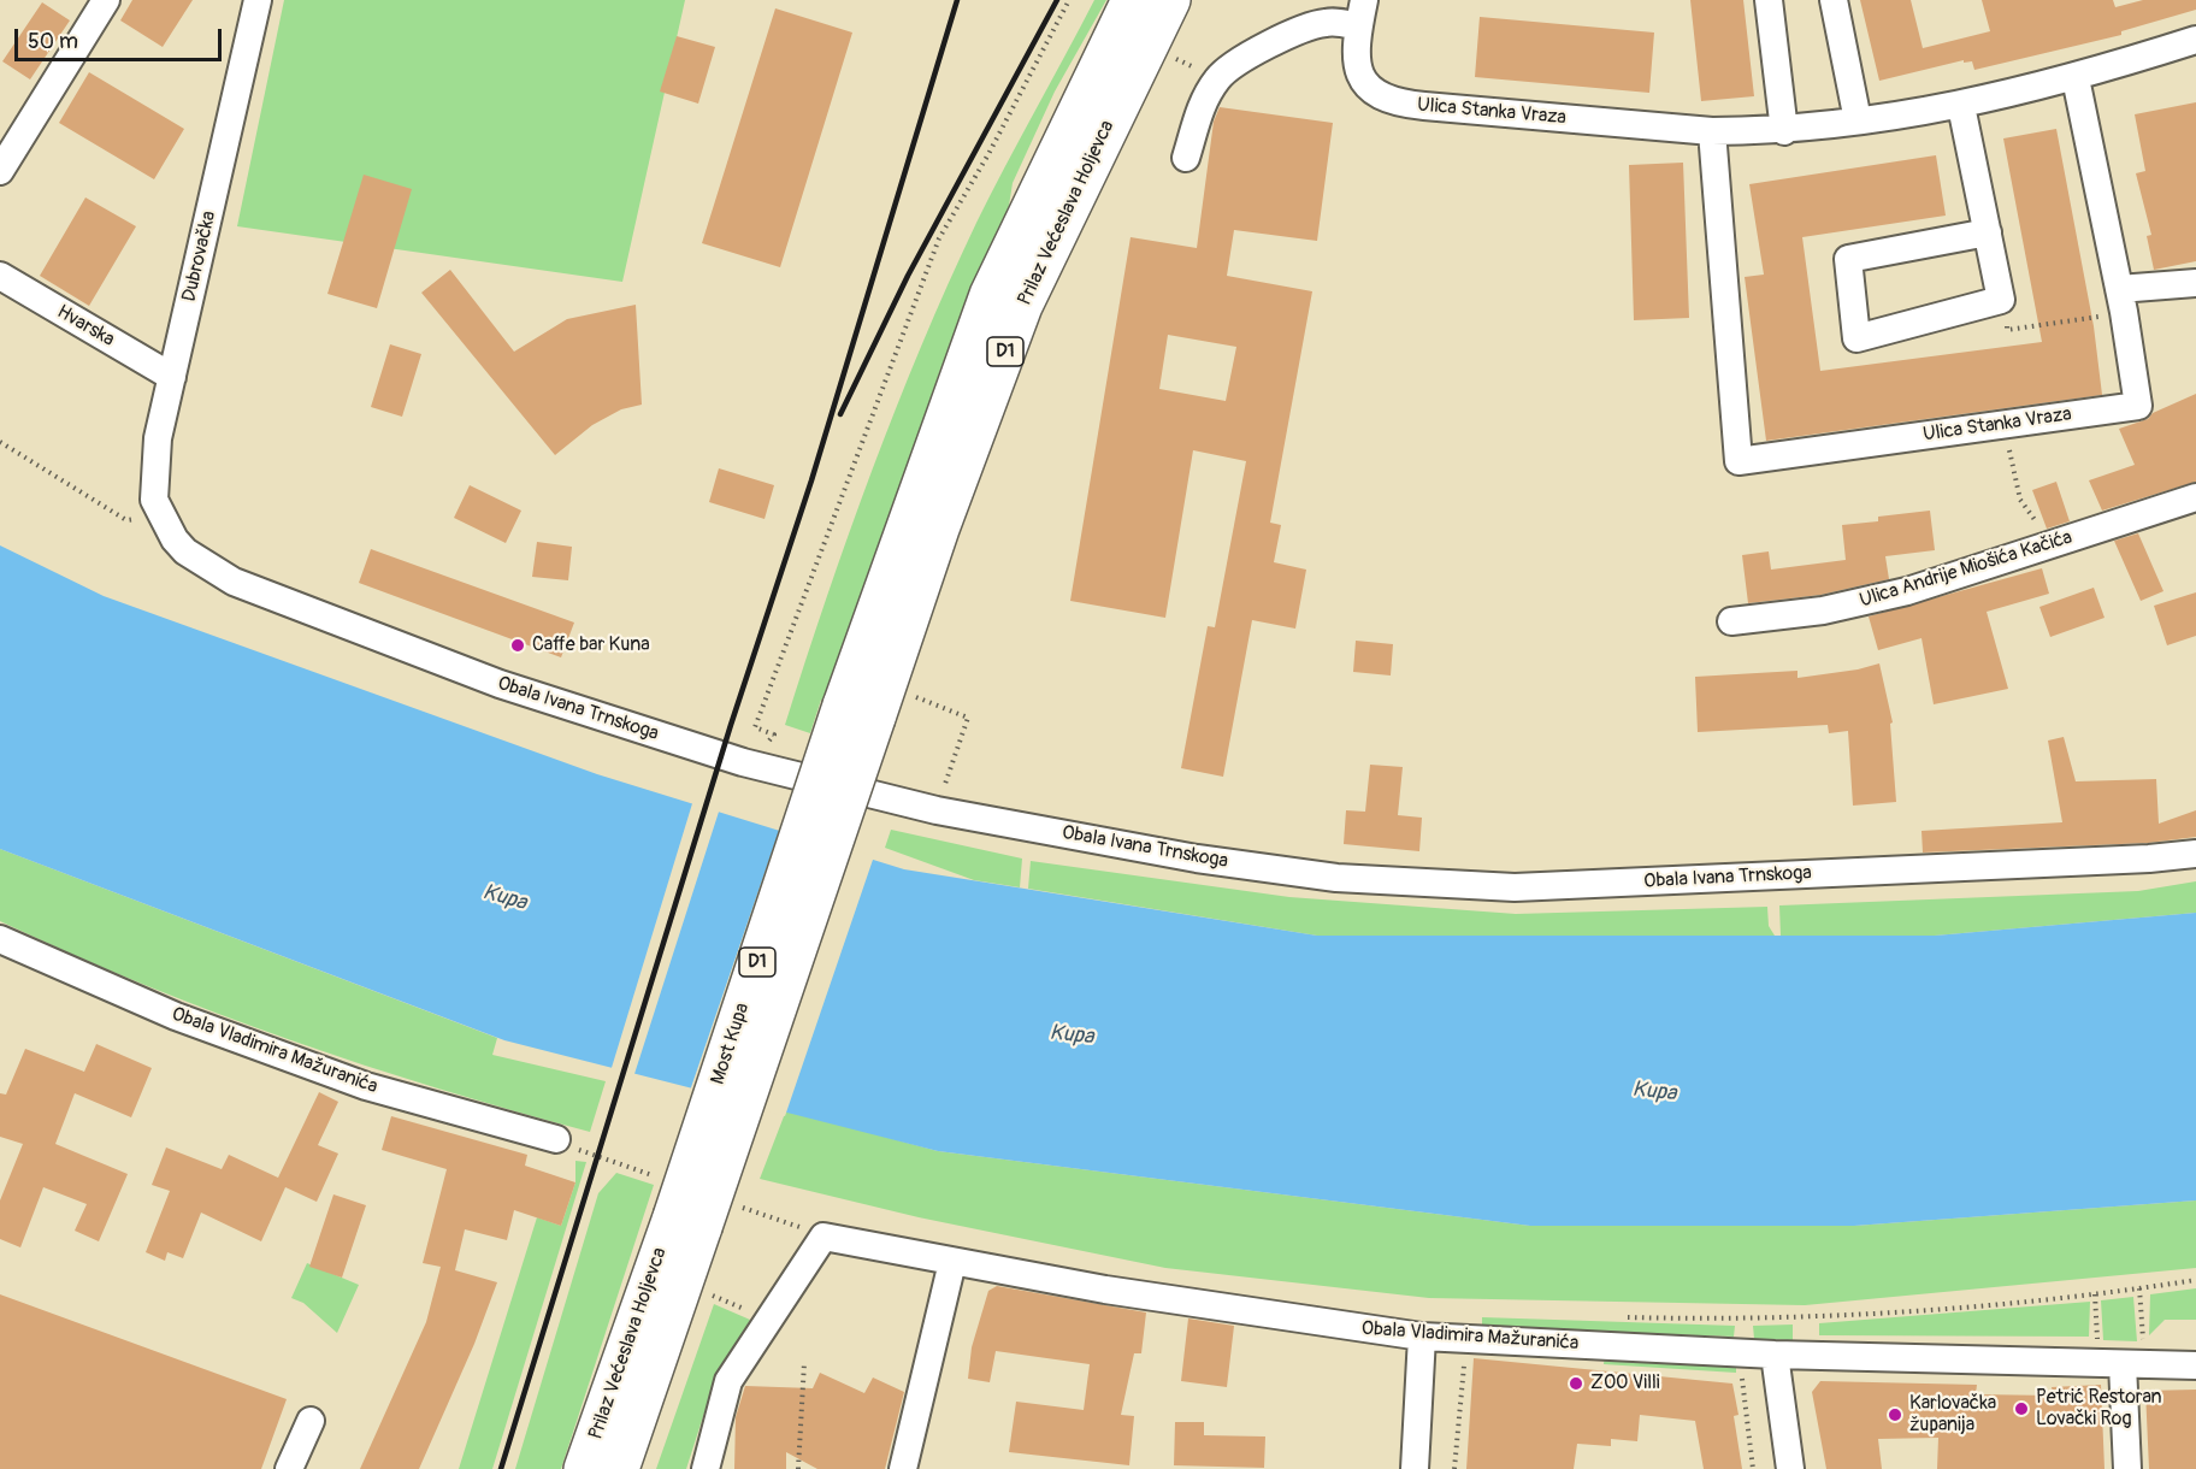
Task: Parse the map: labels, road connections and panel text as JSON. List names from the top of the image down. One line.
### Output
{"streets":{"highway":["Prilaz Većeslava Holjevca","D1","Most Kupa"],"street":["Ulica Stanka Vraza","Dubrovačka","Hvarska","Ulica Andrije Miošića Kačića","Obala Ivana Trnskoga","Obala Vladimira Mažuranića"]},"crossings":[["Prilaz Većeslava Holjevca","Most Kupa"],["Dubrovačka","Hvarska"],["Dubrovačka","Obala Ivana Trnskoga"]],"water":["Kupa"],"places":["Caffe bar Kuna","ZOO Villi","Petrić Restoran Lovački Rog","Karlovačka županija"],"scale_bar":"50 m"}
